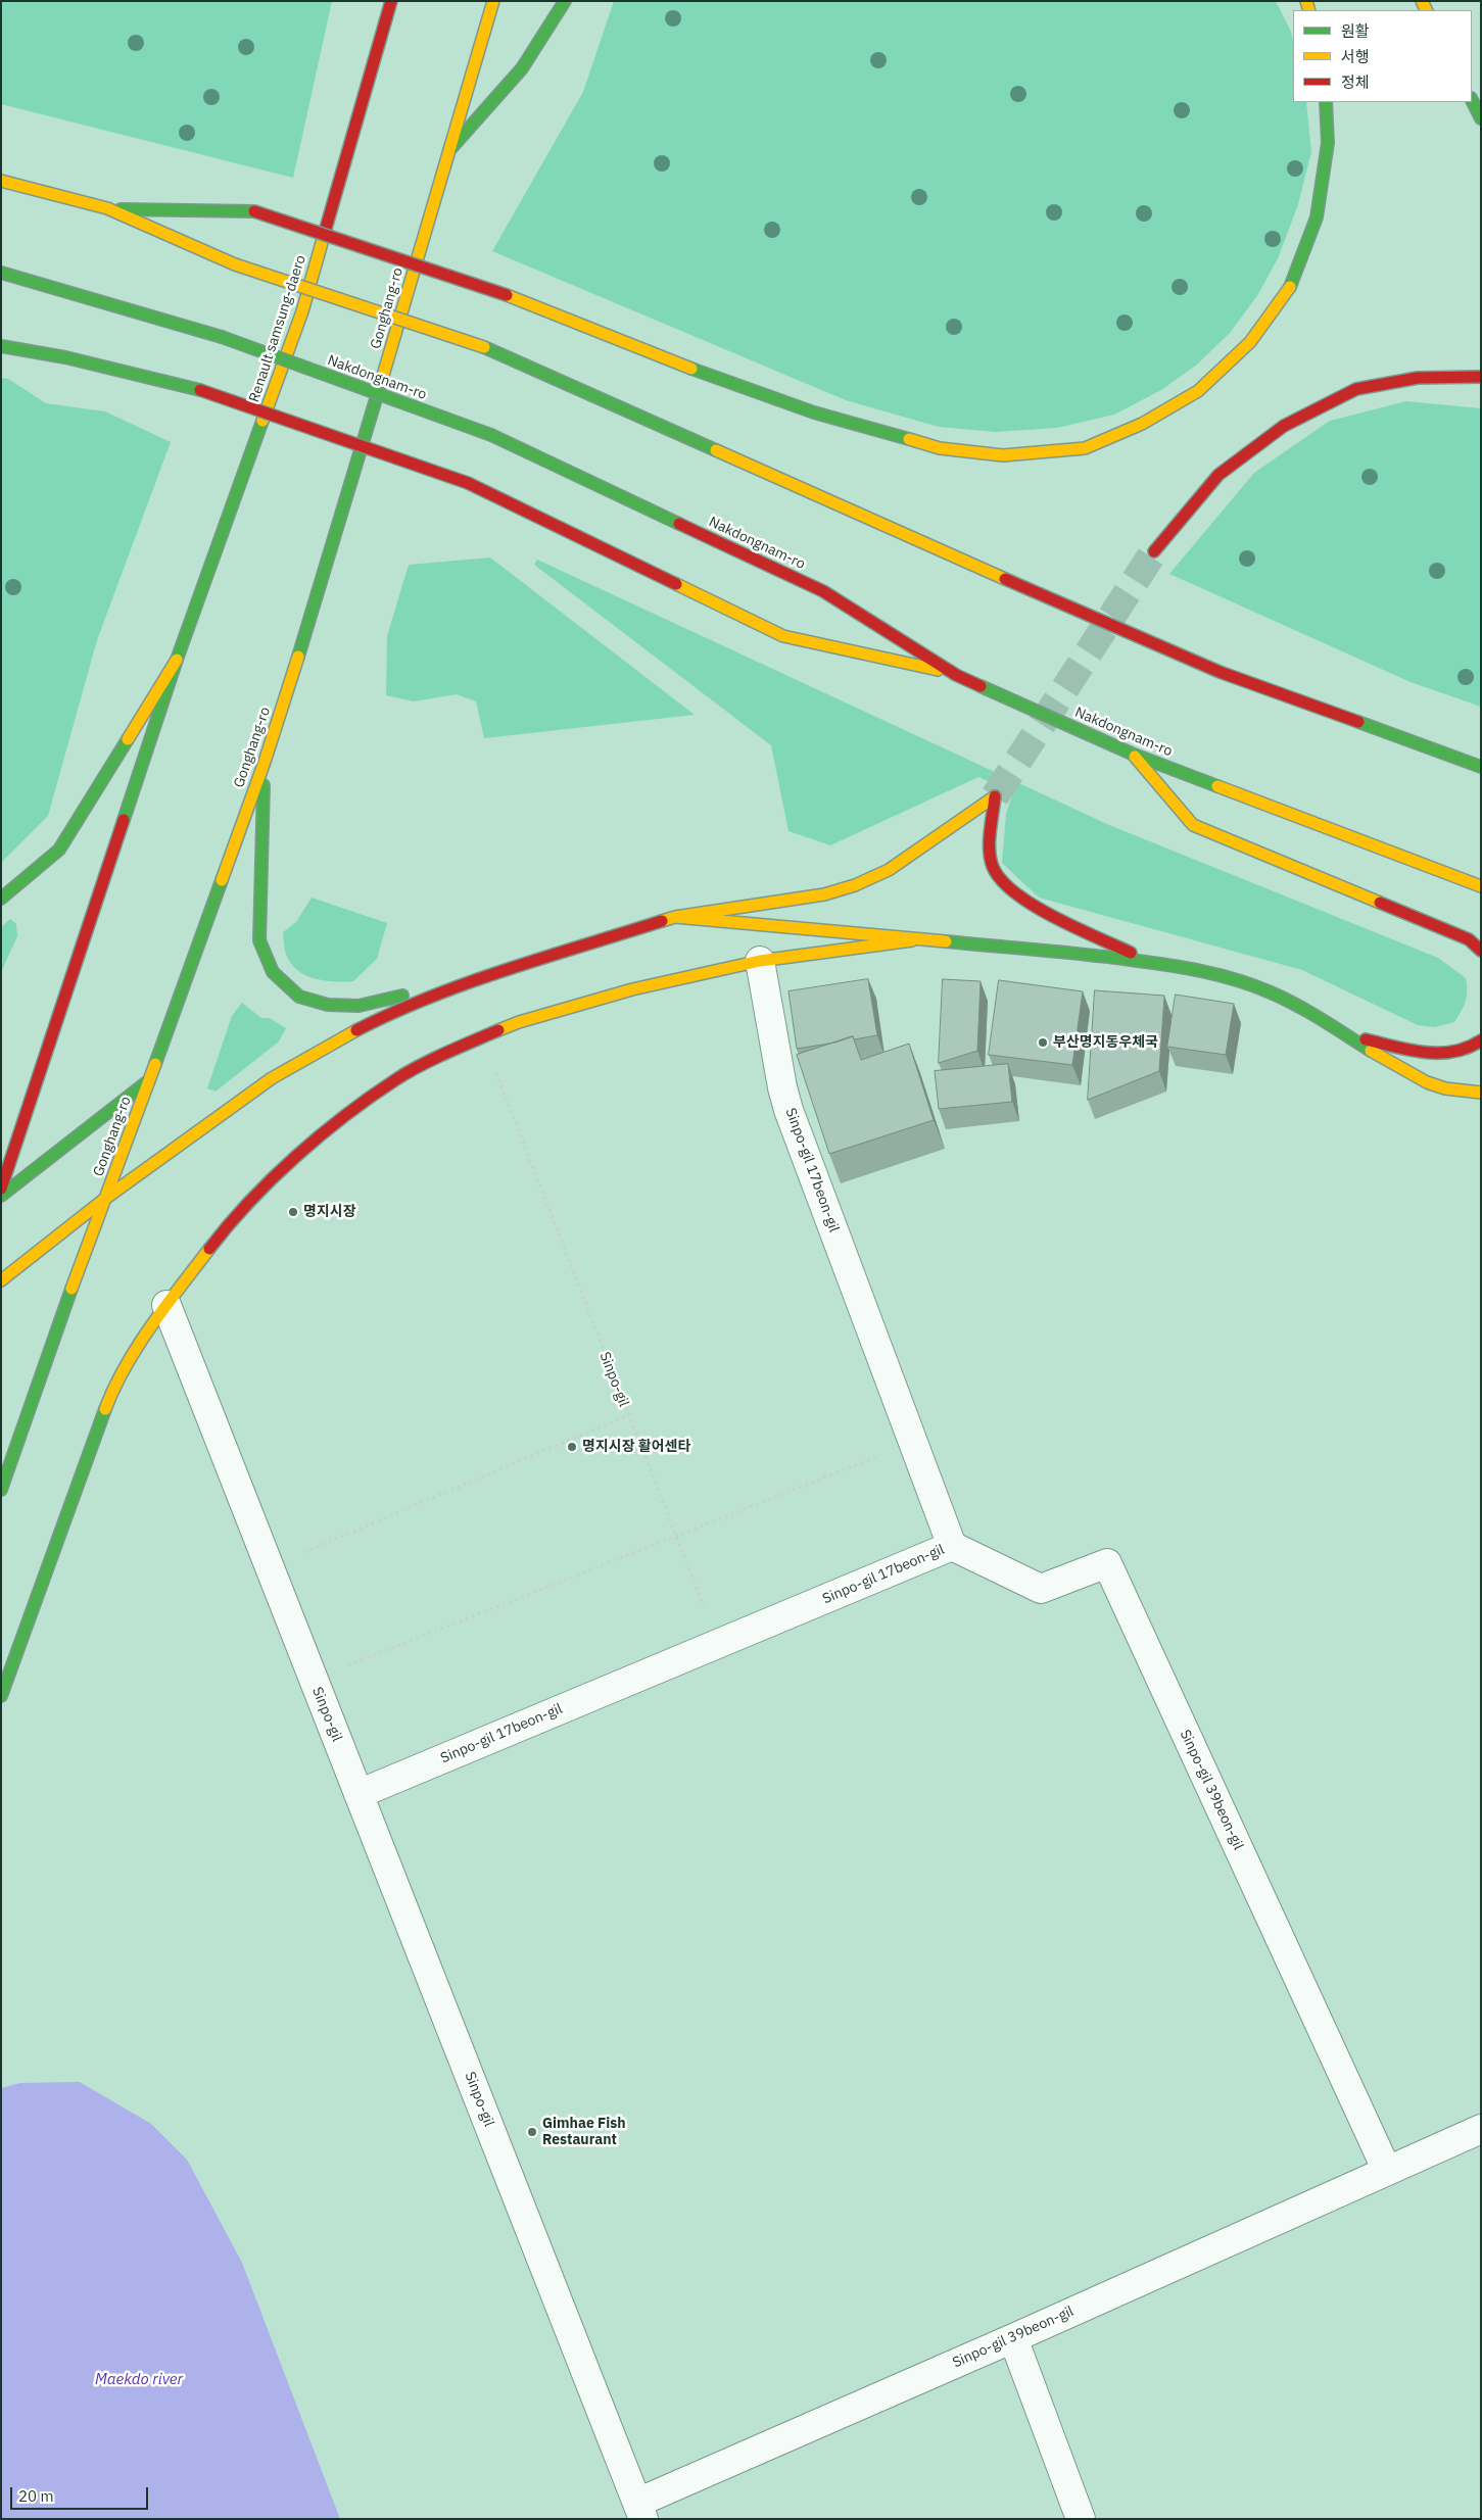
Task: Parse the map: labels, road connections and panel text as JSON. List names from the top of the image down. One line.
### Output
{"streets":{"main road":["Gonghang-ro","Renault samsung-daero","Nakdongnam-ro"],"street":["Sinpo-gil 17beon-gil","Sinpo-gil","Sinpo-gil 39beon-gil"]},"crossings":[["Sinpo-gil 17beon-gil","Sinpo-gil"],["Sinpo-gil 17beon-gil","Sinpo-gil 39beon-gil"],["Sinpo-gil","Sinpo-gil 39beon-gil"]],"water":["Maekdo river"],"places":["부산명지동우체국","명지시장","명지시장 활어센타","Gimhae Fish Restaurant"],"legend":["원활","서행","정체"],"scale_bar":"20 m"}
